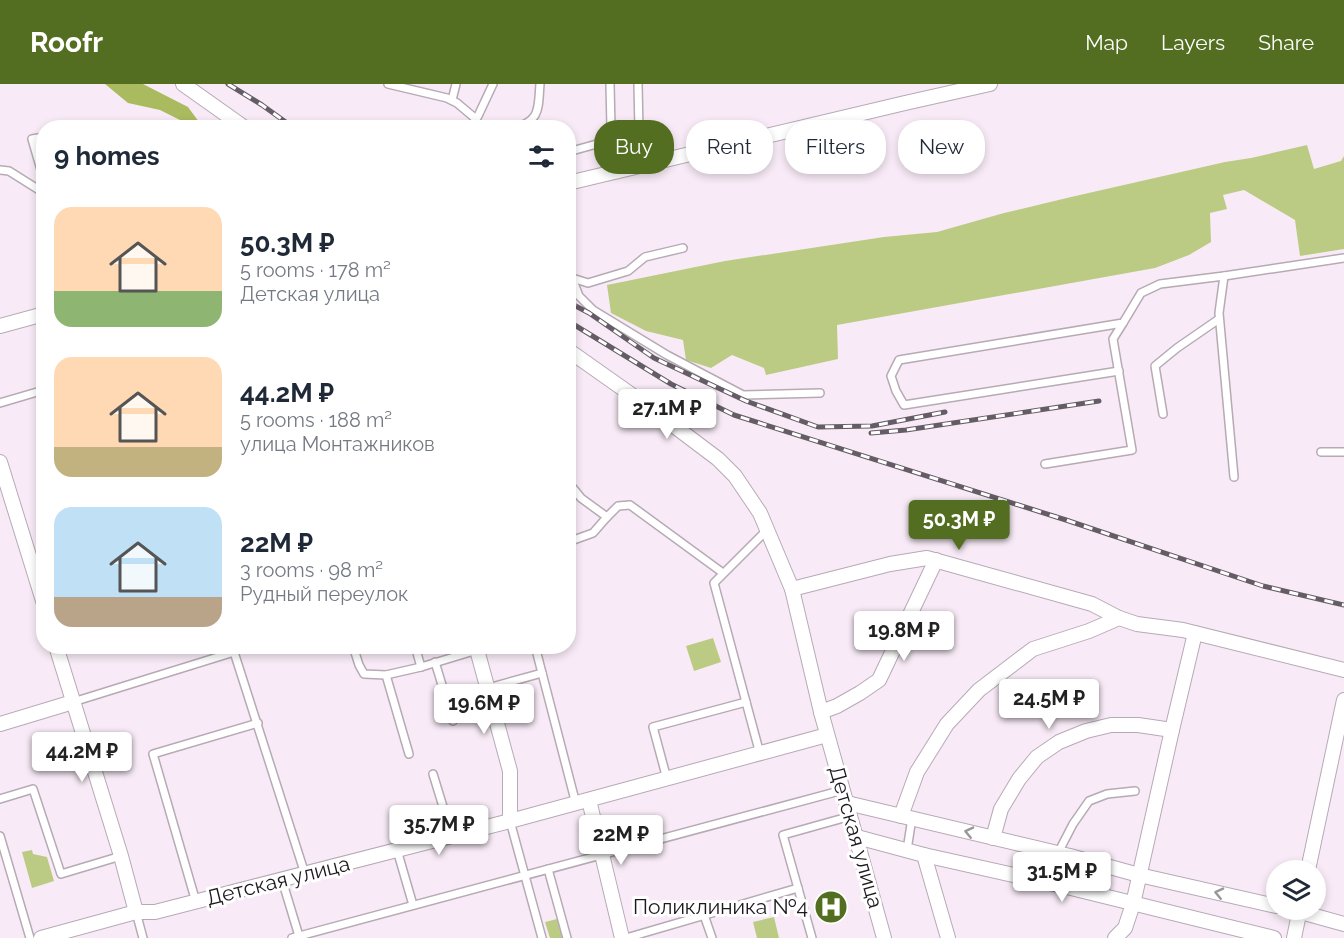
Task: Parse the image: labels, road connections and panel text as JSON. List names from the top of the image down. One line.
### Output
{"streets":{"street":["Детская улица"]},"places":{"hospital":["Поликлиника №4"]},"page":{"header":"Roofr","nav":["Map","Layers","Share"],"chip":["Buy","Rent","Filters","New"],"heading":"9 homes","list":[{"name":"50.3M ₽","note":"5 rooms · 178 m² · Детская улица"},{"name":"44.2M ₽","note":"5 rooms · 188 m² · улица Монтажников"},{"name":"22M ₽","note":"3 rooms · 98 m² · Рудный переулок"}],"price":["27.1M ₽","50.3M ₽","19.8M ₽","24.5M ₽","19.6M ₽","44.2M ₽","35.7M ₽","22M ₽","31.5M ₽"]}}
